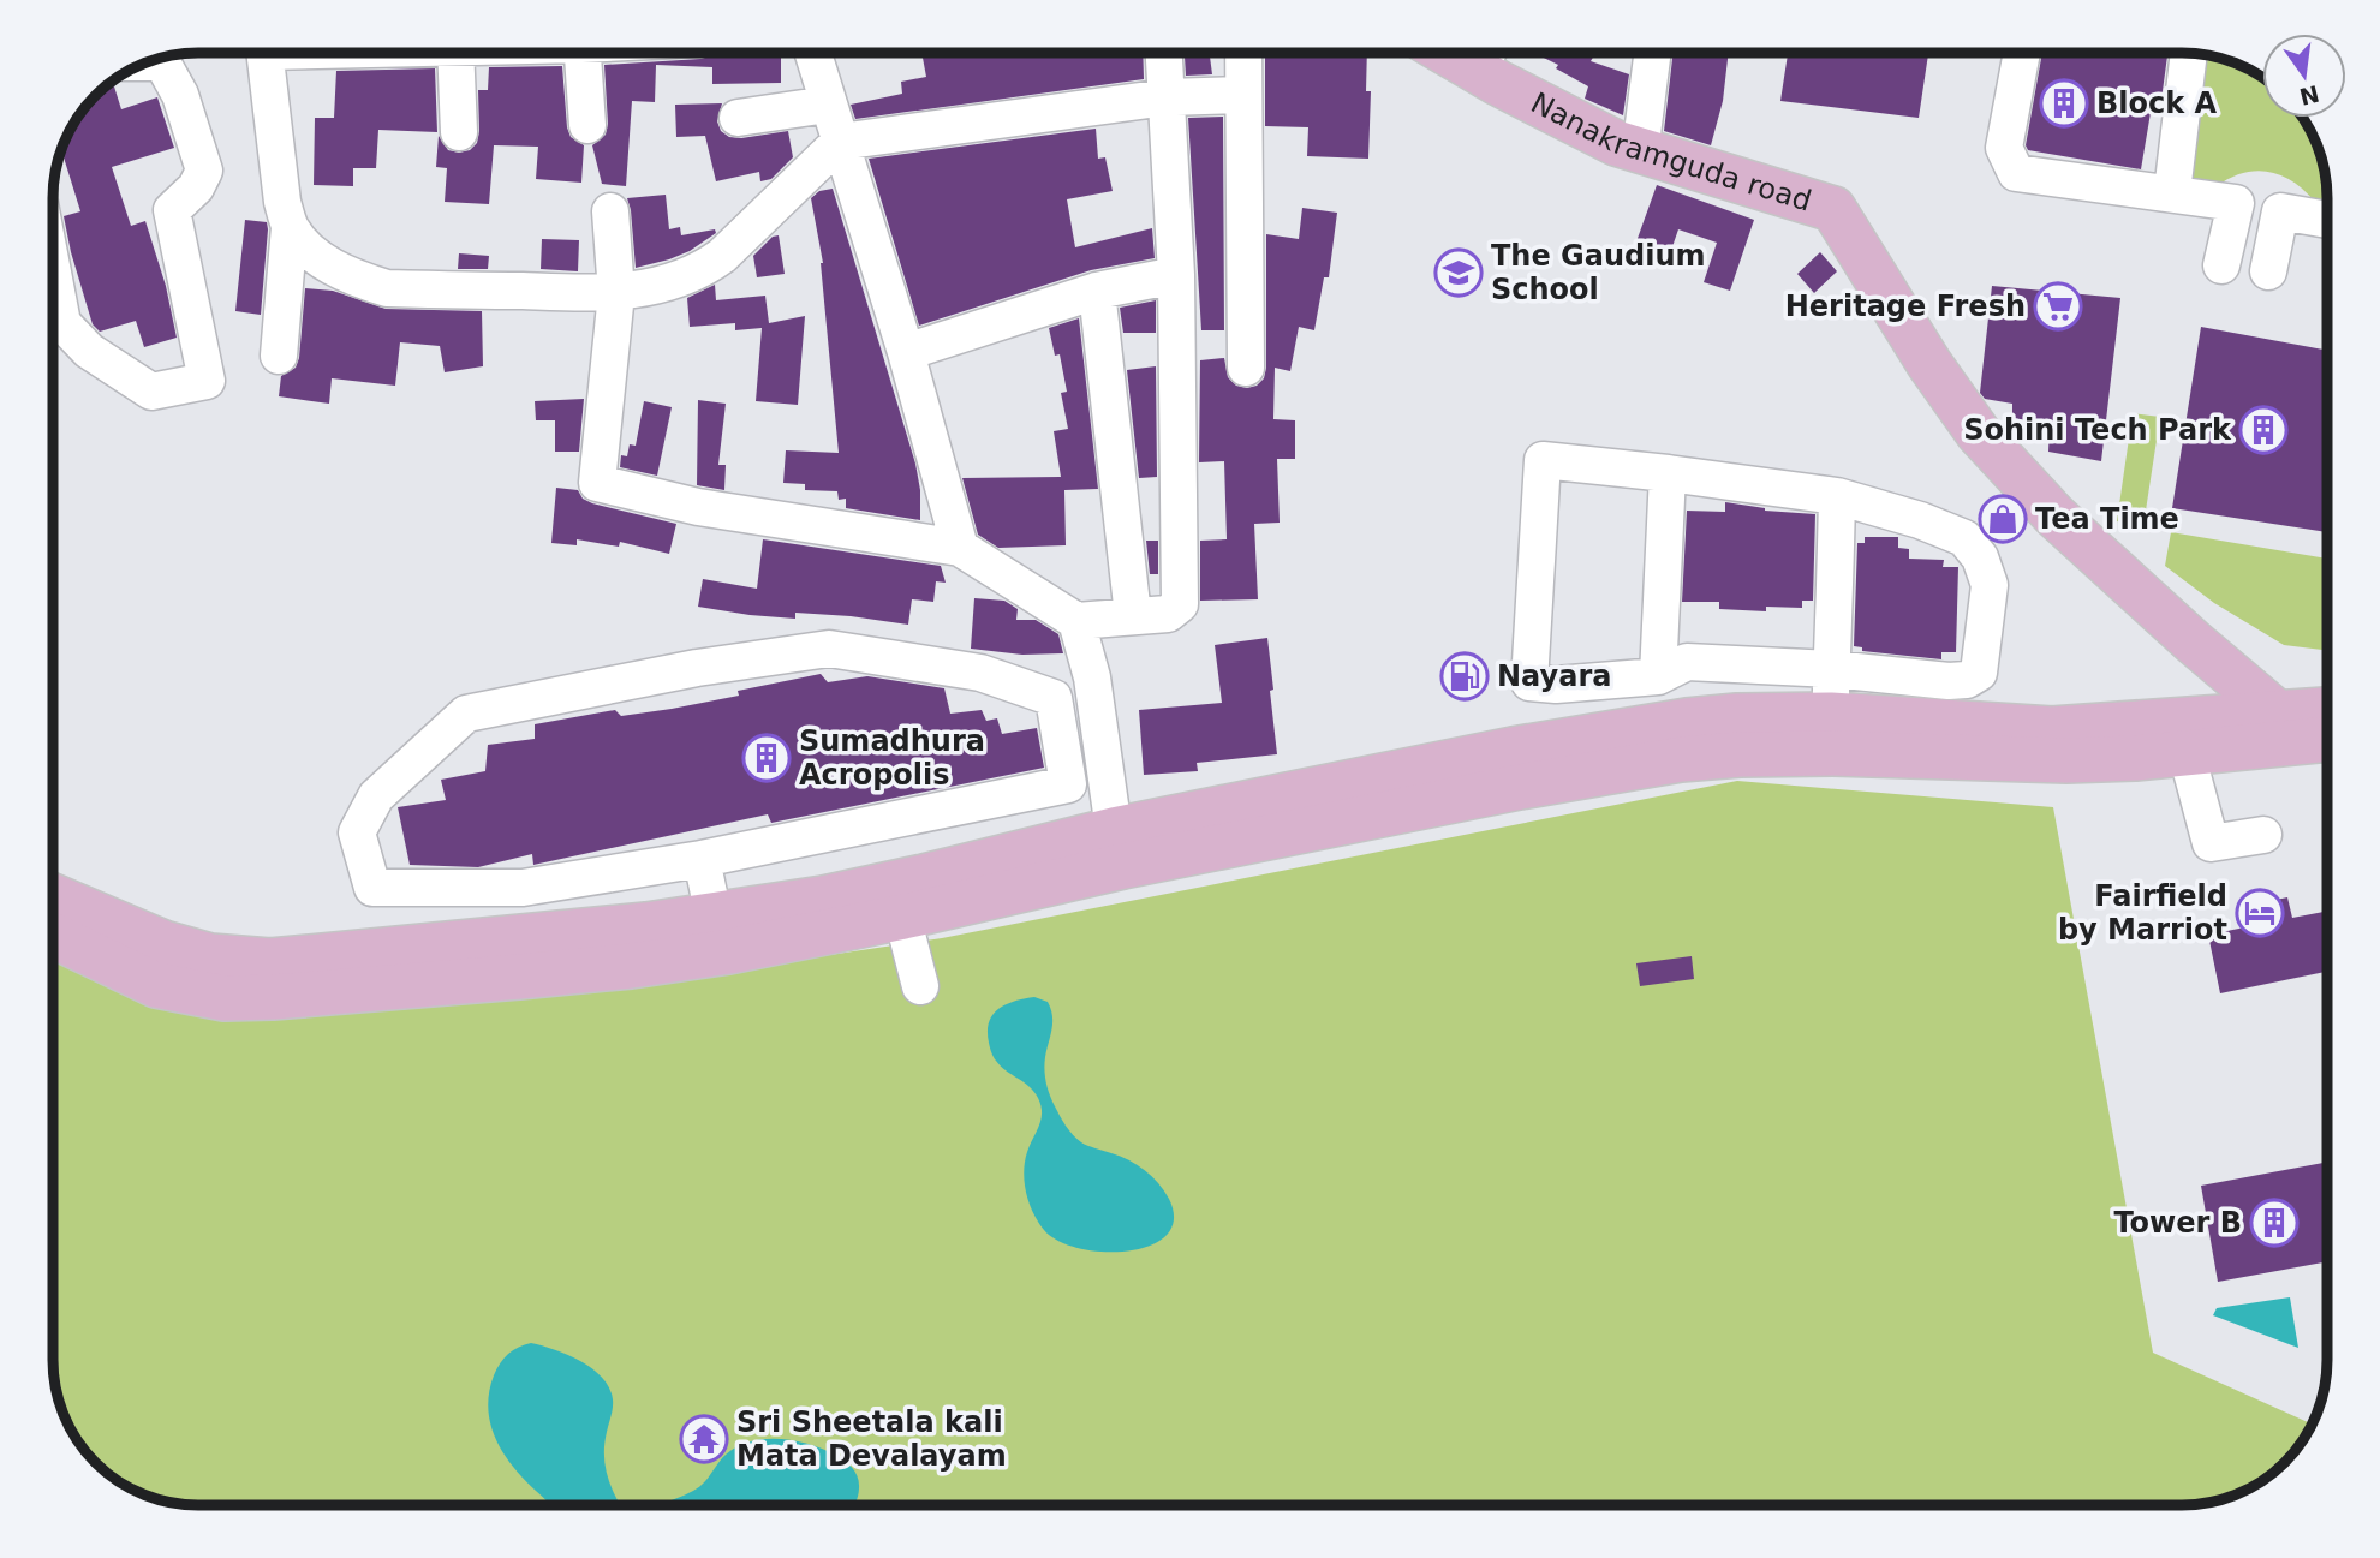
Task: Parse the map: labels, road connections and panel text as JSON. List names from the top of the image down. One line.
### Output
{"streets":{"main road":["Nanakramguda road"]},"places":{"building":["Block A","Sohini Tech Park","Sumadhura Acropolis","Tower B"],"school or university":["The Gaudium School"],"supermarket":["Heritage Fresh"],"shop":["Tea Time"],"fuel station":["Nayara"],"hotel":["Fairfield by Marriot"],"temple":["Sri Sheetala kali Mata Devalayam"]},"north":"bottom"}
